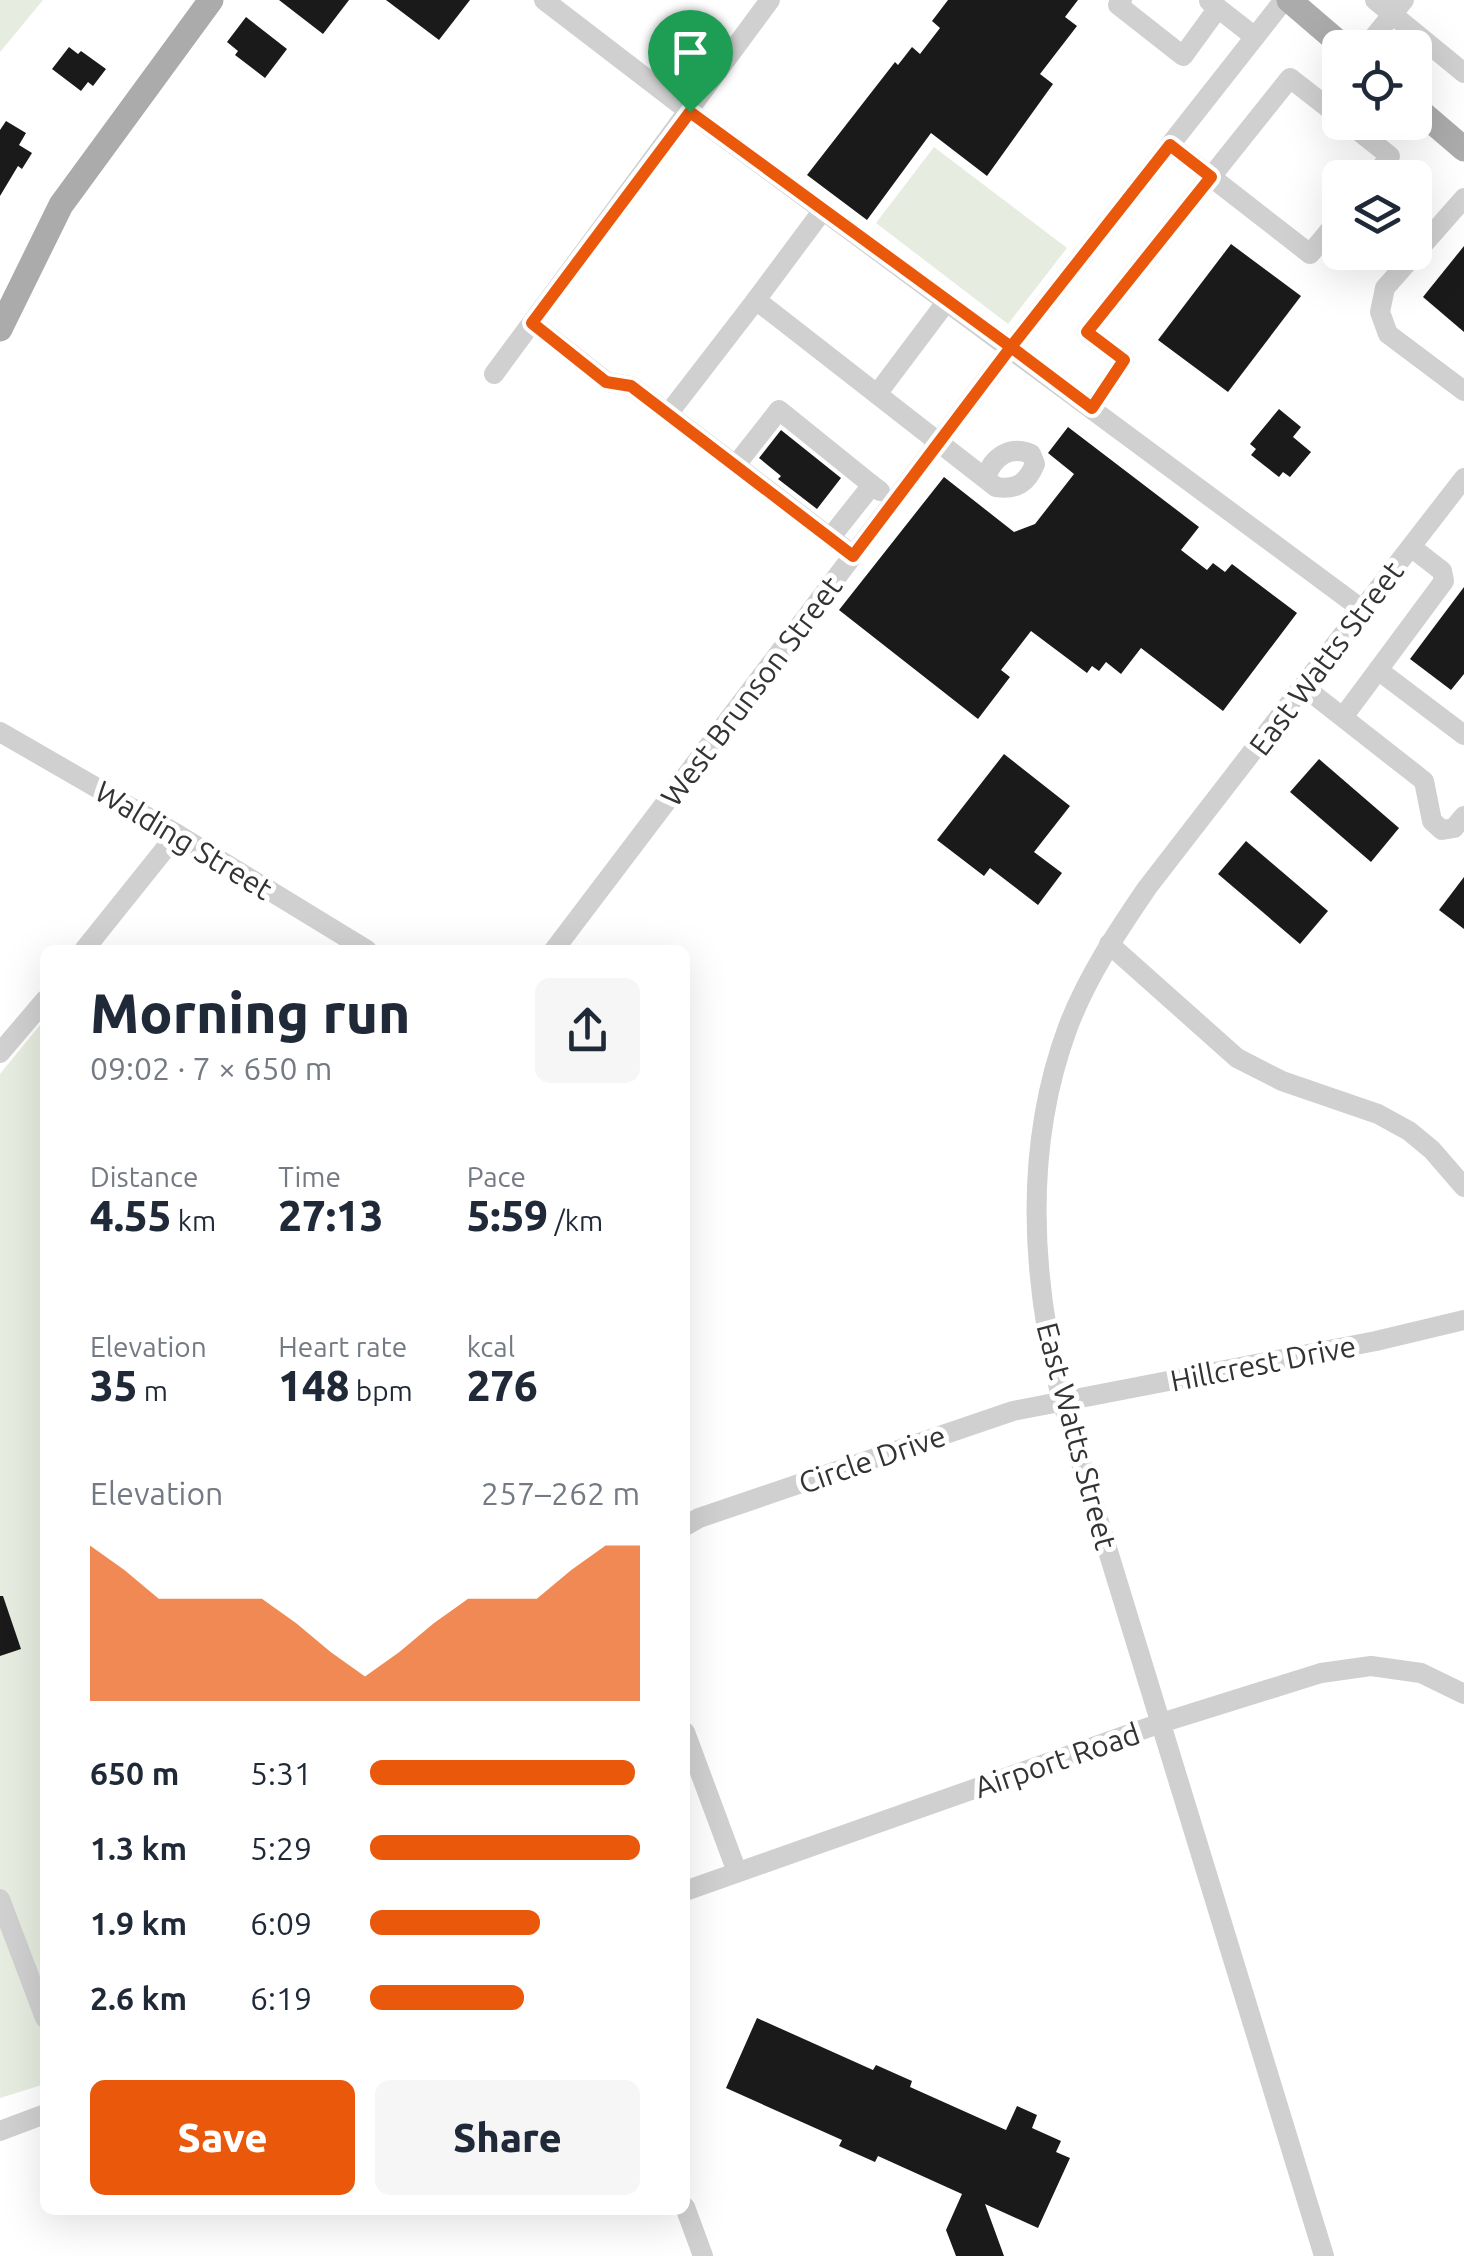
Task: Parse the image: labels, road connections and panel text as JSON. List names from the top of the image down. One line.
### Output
{"streets":{"street":["East Watts Street","West Brunson Street","Walding Street","Hillcrest Drive","Circle Drive","Airport Road"]},"crossings":[["East Watts Street","Hillcrest Drive"],["East Watts Street","Circle Drive"],["East Watts Street","Airport Road"],["Hillcrest Drive","Circle Drive"]],"page":{"heading":["Morning run","09:02 · 7 × 650 m"],"stats":[["Distance","4.55 km"],["Time","27:13"],["Pace","5:59 /km"],["Elevation","35 m"],["Heart rate","148 bpm"],["kcal","276"]],"chart":["Elevation","257–262 m"],"list":[{"name":"650 m","note":"5:31"},{"name":"1.3 km","note":"5:29"},{"name":"1.9 km","note":"6:09"},{"name":"2.6 km","note":"6:19"}],"buttons":["Save","Share"]}}
